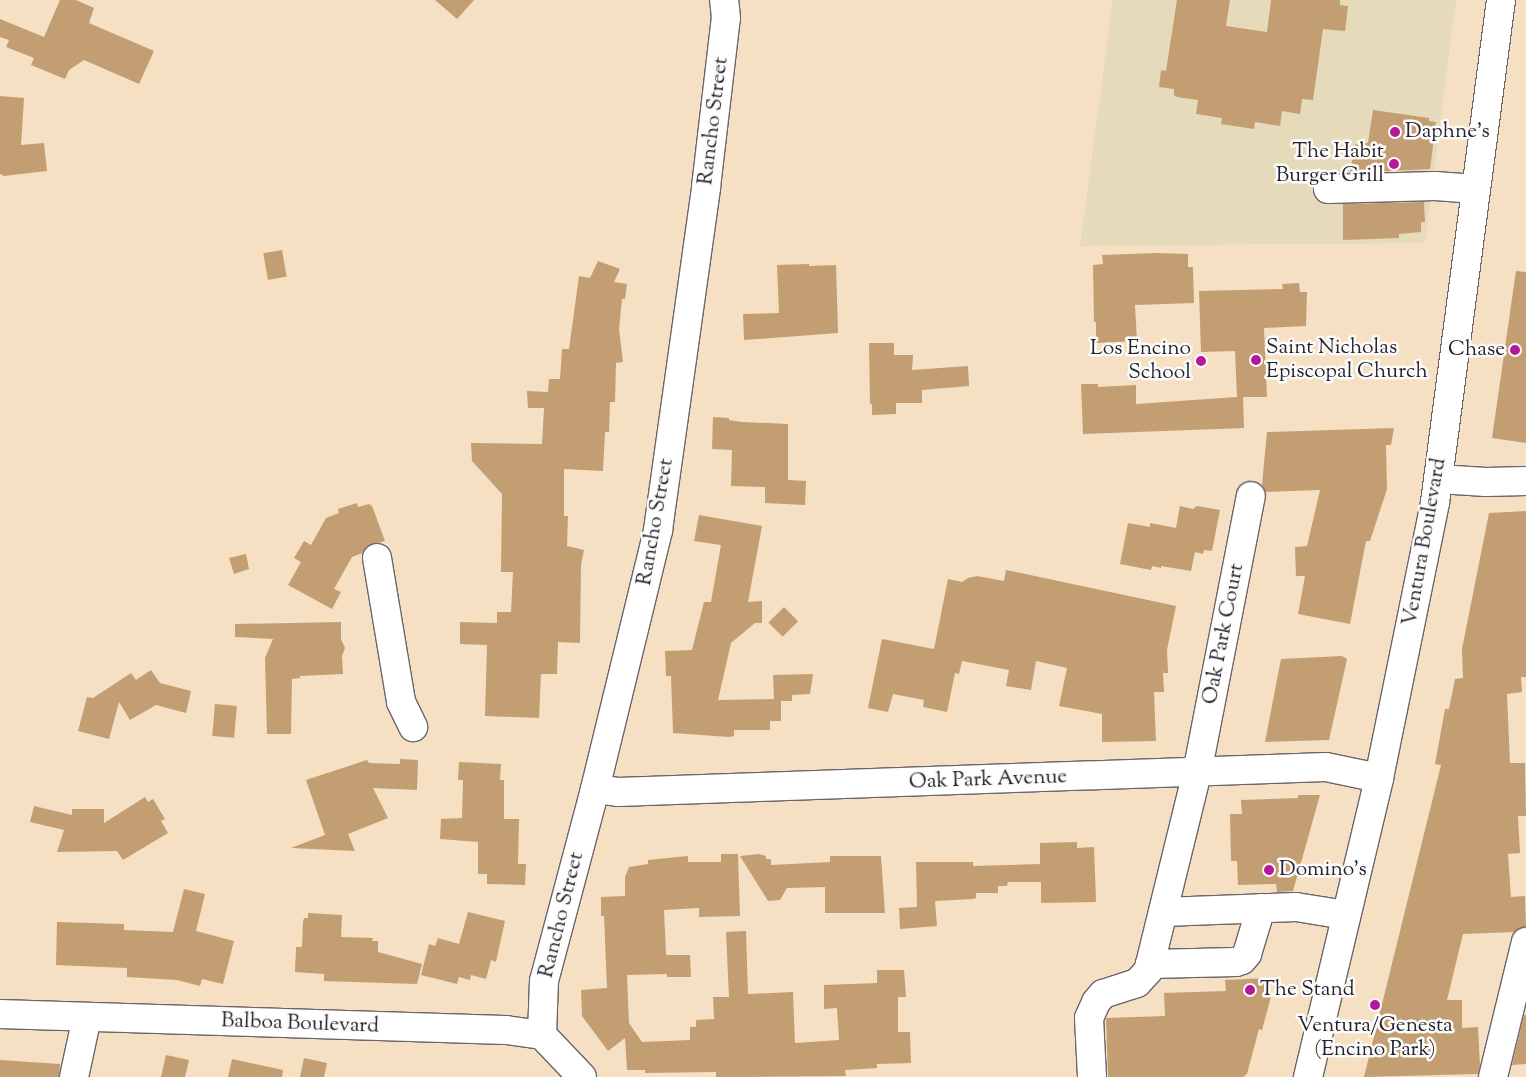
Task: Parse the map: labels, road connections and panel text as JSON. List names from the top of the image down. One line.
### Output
{"streets":{"street":["Rancho Street","Ventura Boulevard","Oak Park Court","Oak Park Avenue","Balboa Boulevard"]},"crossings":[["Rancho Street","Oak Park Avenue"],["Rancho Street","Balboa Boulevard"],["Ventura Boulevard","Oak Park Avenue"],["Oak Park Court","Oak Park Avenue"]],"places":["Daphne's","The Habit Burger Grill","Chase","Saint Nicholas Episcopal Church","Los Encino School","Domino's","The Stand","Ventura/Genesta (Encino Park)"]}
